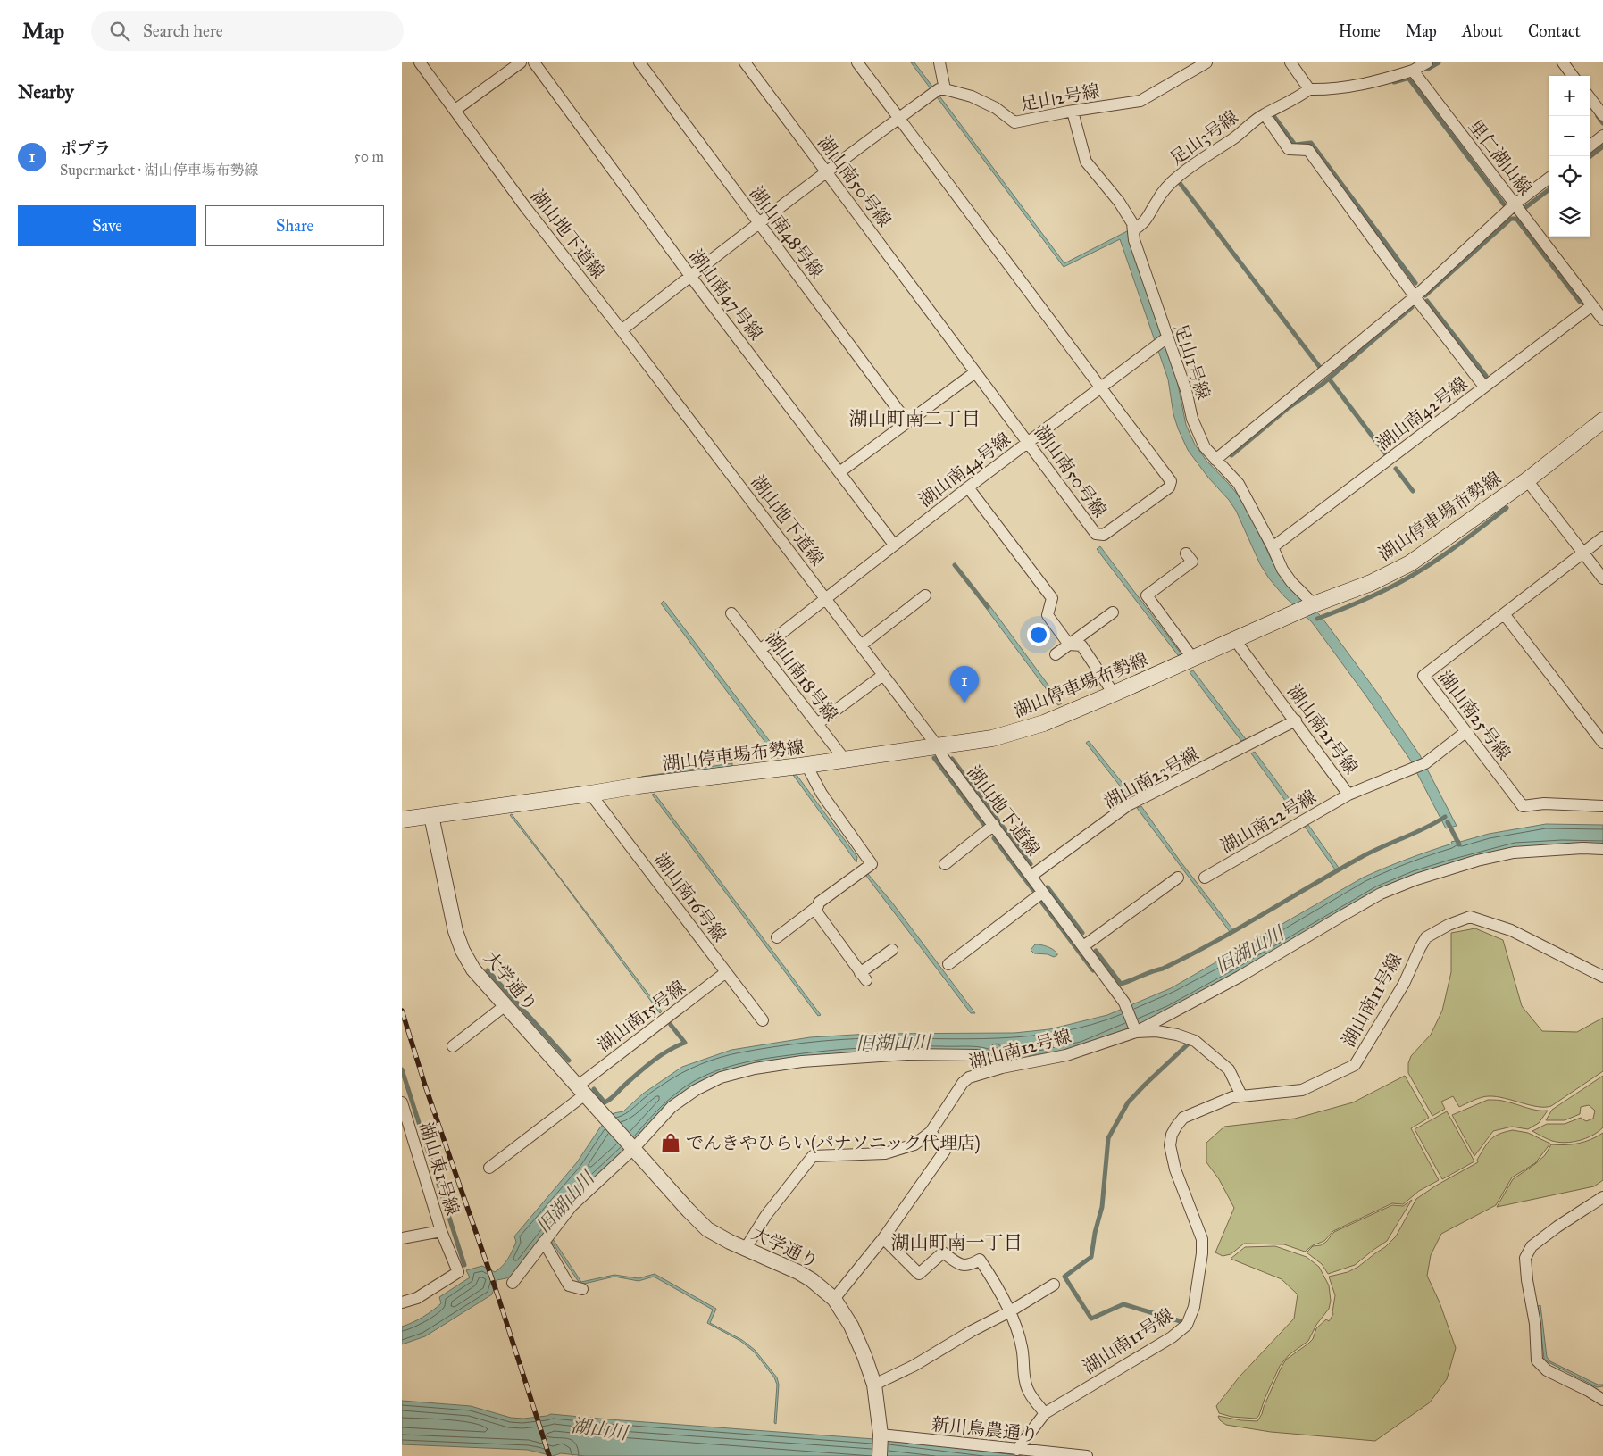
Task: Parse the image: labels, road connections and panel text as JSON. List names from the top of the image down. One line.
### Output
{"streets":{"main road":["湖山停車場布勢線"],"street":["足山2号線","足山3号線","里仁湖山線","湖山南50号線","湖山南48号線","湖山地下道線","湖山南47号線","足山1号線","湖山南42号線","湖山南44号線","湖山南18号線","湖山南25号線","湖山南21号線","湖山南23号線","湖山南22号線","湖山南16号線","大学通り","湖山南11号線","湖山南15号線","湖山南12号線","湖山東1号線","新川鳥農通り"]},"crossings":[["足山2号線","足山1号線"],["足山3号線","足山1号線"],["里仁湖山線","湖山南42号線"],["湖山南50号線","湖山南44号線"],["湖山地下道線","湖山南44号線"],["湖山地下道線","湖山停車場布勢線"],["湖山地下道線","湖山南23号線"],["湖山地下道線","湖山南12号線"],["湖山南47号線","湖山南44号線"],["足山1号線","湖山南42号線"],["足山1号線","湖山南44号線"],["足山1号線","湖山停車場布勢線"],["湖山南44号線","湖山南18号線"],["湖山停車場布勢線","湖山南18号線"],["湖山停車場布勢線","湖山南21号線"],["湖山停車場布勢線","湖山南16号線"],["湖山停車場布勢線","大学通り"],["湖山南25号線","湖山南21号線"],["湖山南21号線","湖山南23号線"],["湖山南21号線","湖山南22号線"],["湖山南16号線","湖山南15号線"],["大学通り","湖山南15号線"],["大学通り","新川鳥農通り"],["湖山南11号線","湖山南12号線"],["湖山南11号線","新川鳥農通り"]],"districts":["湖山町南二丁目","湖山町南一丁目"],"water":["旧湖山川","湖山川"],"places":{"shop":["でんきやひらい(パナソニック代理店)"]},"page":{"header":"Map","search":"Search here","nav":["Home","Map","About","Contact"],"heading":"Nearby","map_buttons":["+","−"],"list":[{"mark":"1","name":"ポプラ","note":"Supermarket · 湖山停車場布勢線","value":"50 m"}],"buttons":["Save","Share"],"pins":"1"}}
